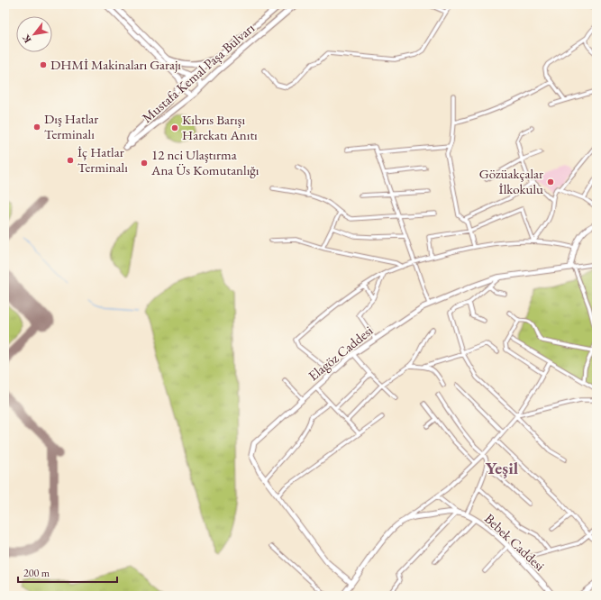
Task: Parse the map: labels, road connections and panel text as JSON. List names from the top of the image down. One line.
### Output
{"streets":{"main road":["Mustafa Kemal Paşa Bulvarı"],"street":["Elagöz Caddesi","Bebek Caddesi"]},"crossings":[["Elagöz Caddesi","Bebek Caddesi"]],"districts":["Yeşil"],"places":["DHMİ Makinaları Garajı","Dış Hatlar Terminalı","Kıbrıs Barışı Harekatı Anıtı","İç Hatlar Terminalı","12 nci Ulaştırma Ana Üs Komutanlığı","Gözüakçalar İlkokulu"],"scale_bar":"200 m","north":"bottom left"}
